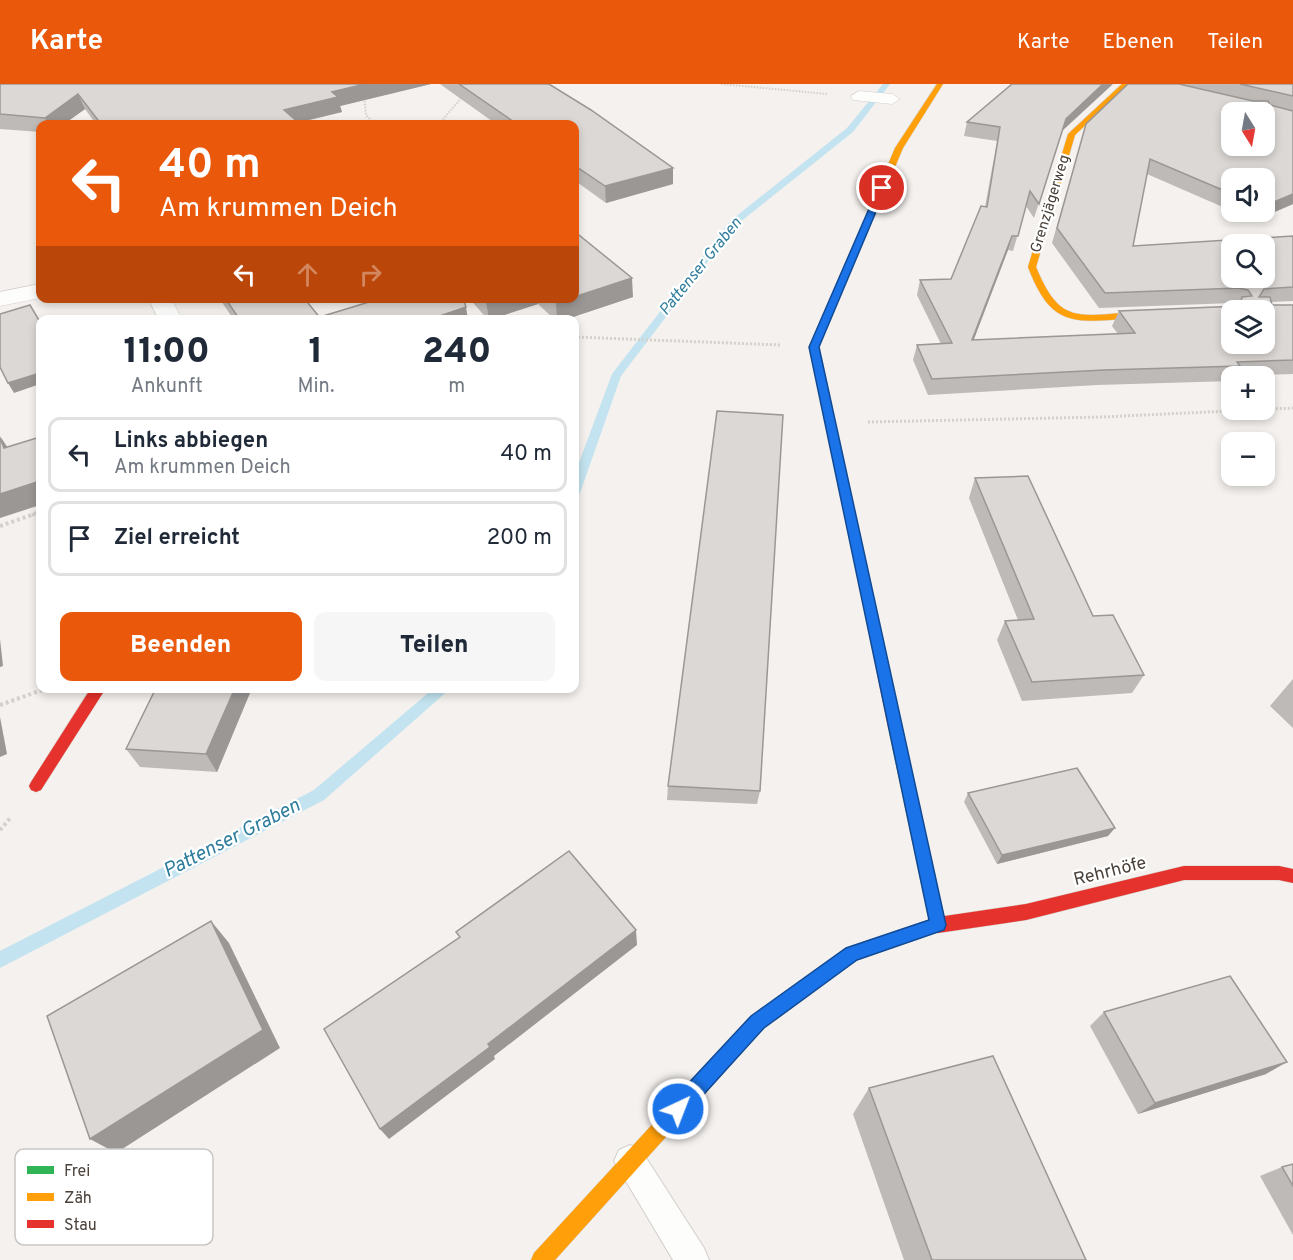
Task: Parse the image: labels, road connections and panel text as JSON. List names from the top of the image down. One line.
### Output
{"streets":{"street":["Grenzjägerweg","Rehrhöfe"]},"water":["Pattenser Graben"],"legend":["Frei","Zäh","Stau"],"north":"bottom","page":{"header":"Karte","nav":["Karte","Ebenen","Teilen"],"map_buttons":["+","−"],"turn":["40 m","Am krummen Deich"],"eta":["11:00","Ankunft","1","Min.","240","m"],"list":[{"name":"Links abbiegen","note":"Am krummen Deich","value":"40 m"},{"name":"Ziel erreicht","value":"200 m"}],"buttons":["Beenden","Teilen"]}}
